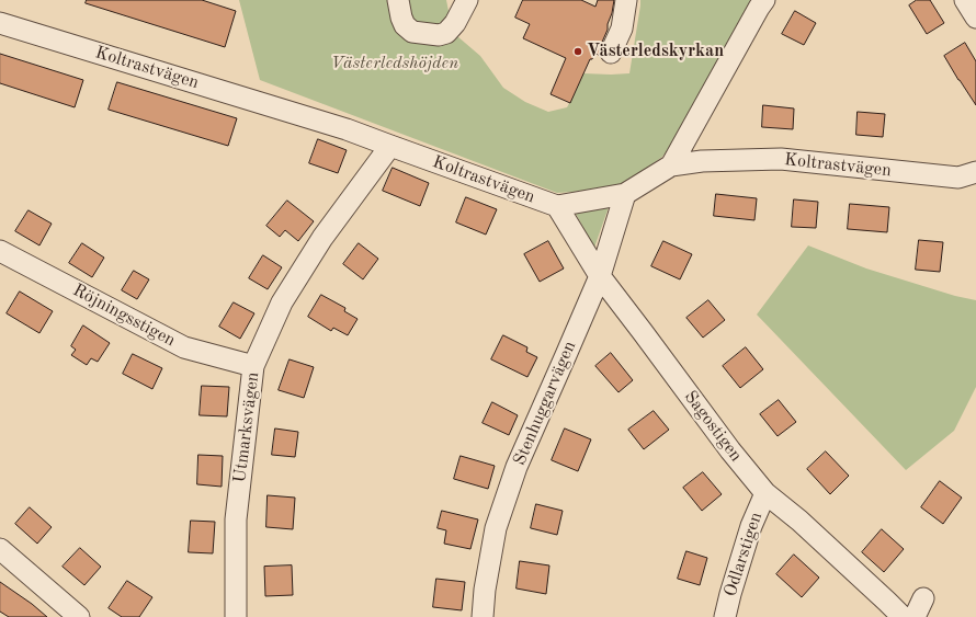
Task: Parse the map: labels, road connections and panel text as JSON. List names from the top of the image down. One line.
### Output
{"streets":{"street":["Koltrastvägen","Röjningsstigen","Stenhuggarvägen","Sagostigen","Utmarksvägen","Odlarstigen"]},"crossings":[["Koltrastvägen","Stenhuggarvägen"],["Koltrastvägen","Sagostigen"],["Koltrastvägen","Utmarksvägen"],["Röjningsstigen","Utmarksvägen"],["Stenhuggarvägen","Sagostigen"],["Sagostigen","Odlarstigen"]],"parks":["Västerledshöjden"],"places":["Västerledskyrkan"]}
